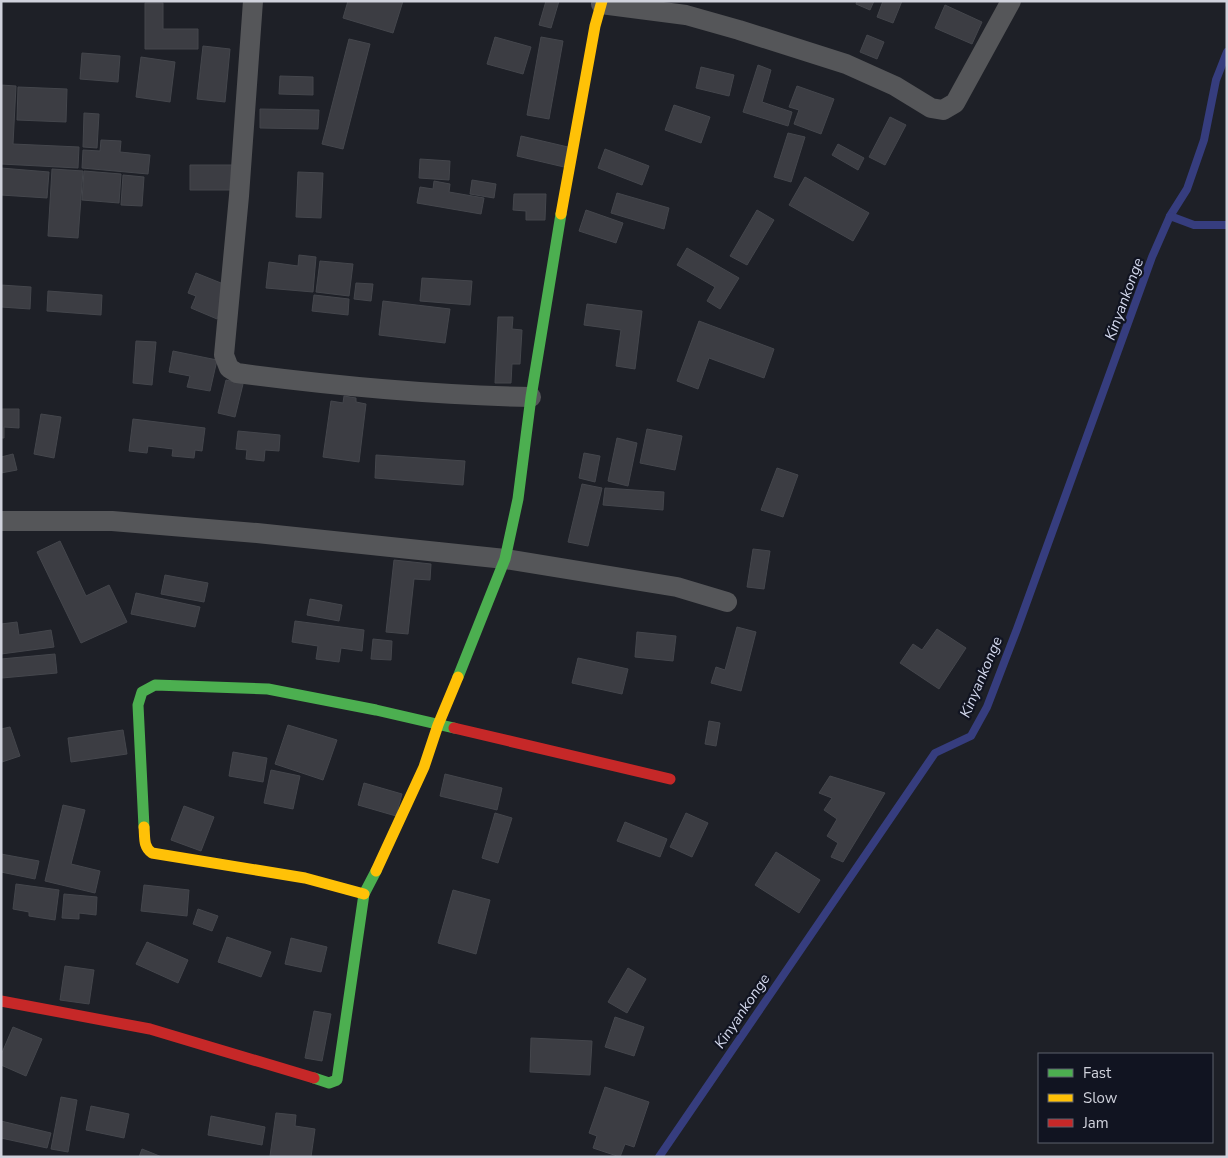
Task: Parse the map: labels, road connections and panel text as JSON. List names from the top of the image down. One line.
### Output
{"water":["Kinyankonge"],"legend":["Fast","Slow","Jam"]}
